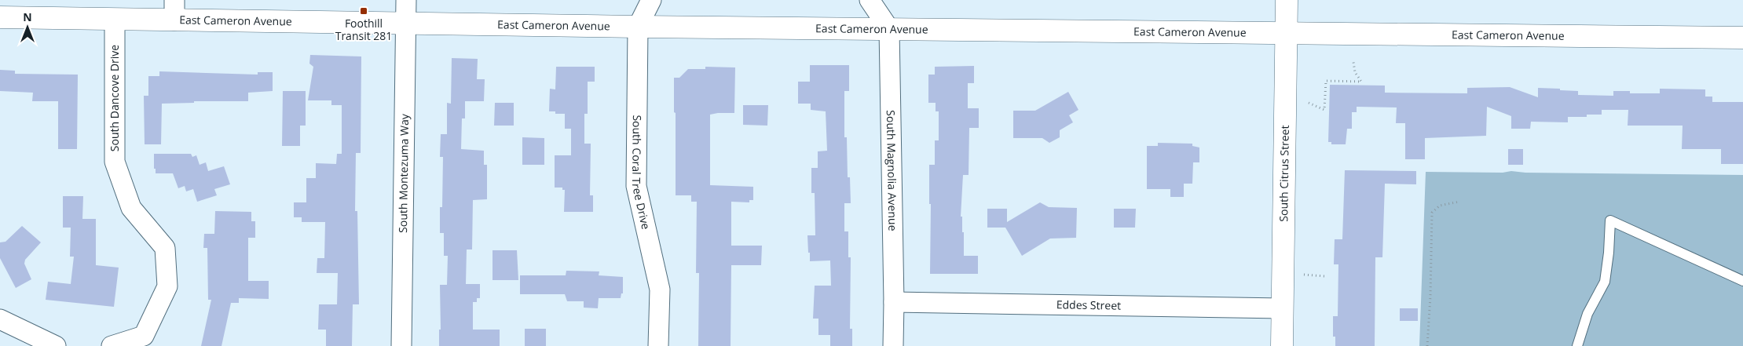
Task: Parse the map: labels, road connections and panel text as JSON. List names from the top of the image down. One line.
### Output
{"streets":{"main road":["East Cameron Avenue","South Citrus Street"],"street":["South Dancove Drive","South Magnolia Avenue","South Coral Tree Drive","South Montezuma Way","Eddes Street"]},"crossings":[["East Cameron Avenue","South Dancove Drive"],["East Cameron Avenue","South Magnolia Avenue"],["East Cameron Avenue","South Coral Tree Drive"],["East Cameron Avenue","South Citrus Street"],["East Cameron Avenue","South Montezuma Way"],["South Magnolia Avenue","Eddes Street"],["South Citrus Street","Eddes Street"]],"places":{"transit":["Foothill Transit 281"]},"north":"top"}
